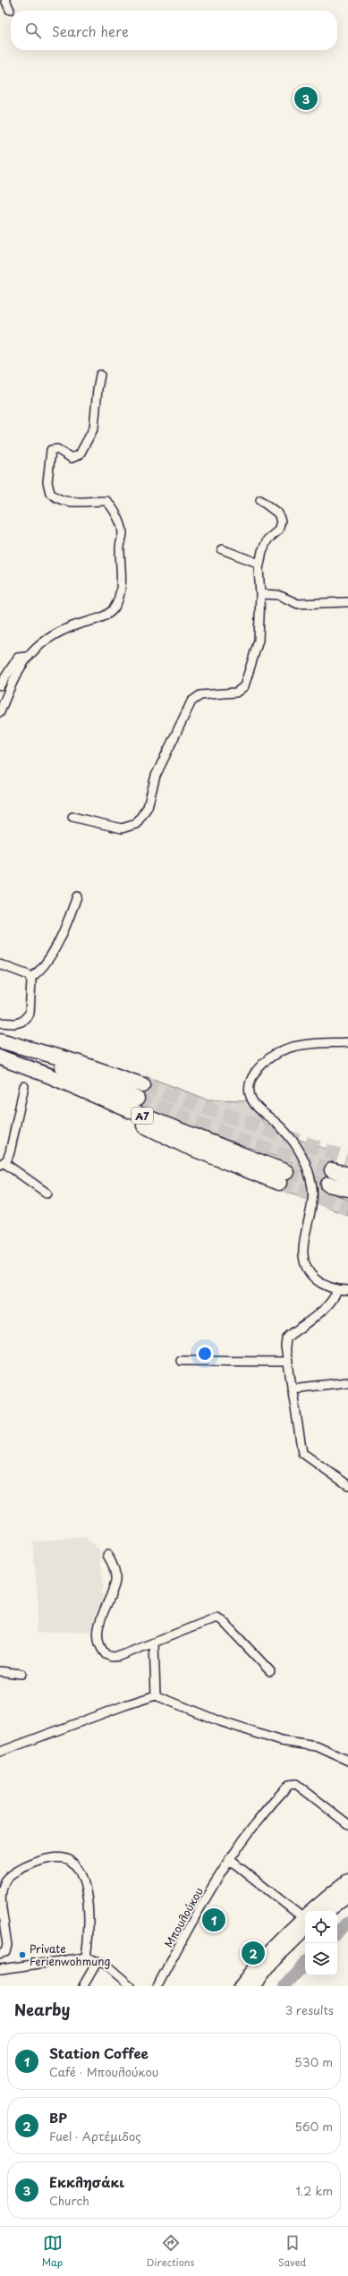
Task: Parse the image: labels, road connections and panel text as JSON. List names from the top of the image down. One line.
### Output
{"streets":{"highway":["Α7"],"street":["Μπουλούκου"]},"places":["Private Ferienwohmung"],"page":{"search":"Search here","pins":["3","1","2"],"heading":["Nearby","3 results"],"list":[{"mark":"1","name":"Station Coffee","note":"Café · Μπουλούκου","value":"530 m"},{"mark":"2","name":"BP","note":"Fuel · Αρτέμιδος","value":"560 m"},{"mark":"3","name":"Εκκλησάκι","note":"Church","value":"1.2 km"}],"nav":["Map","Directions","Saved"]}}
